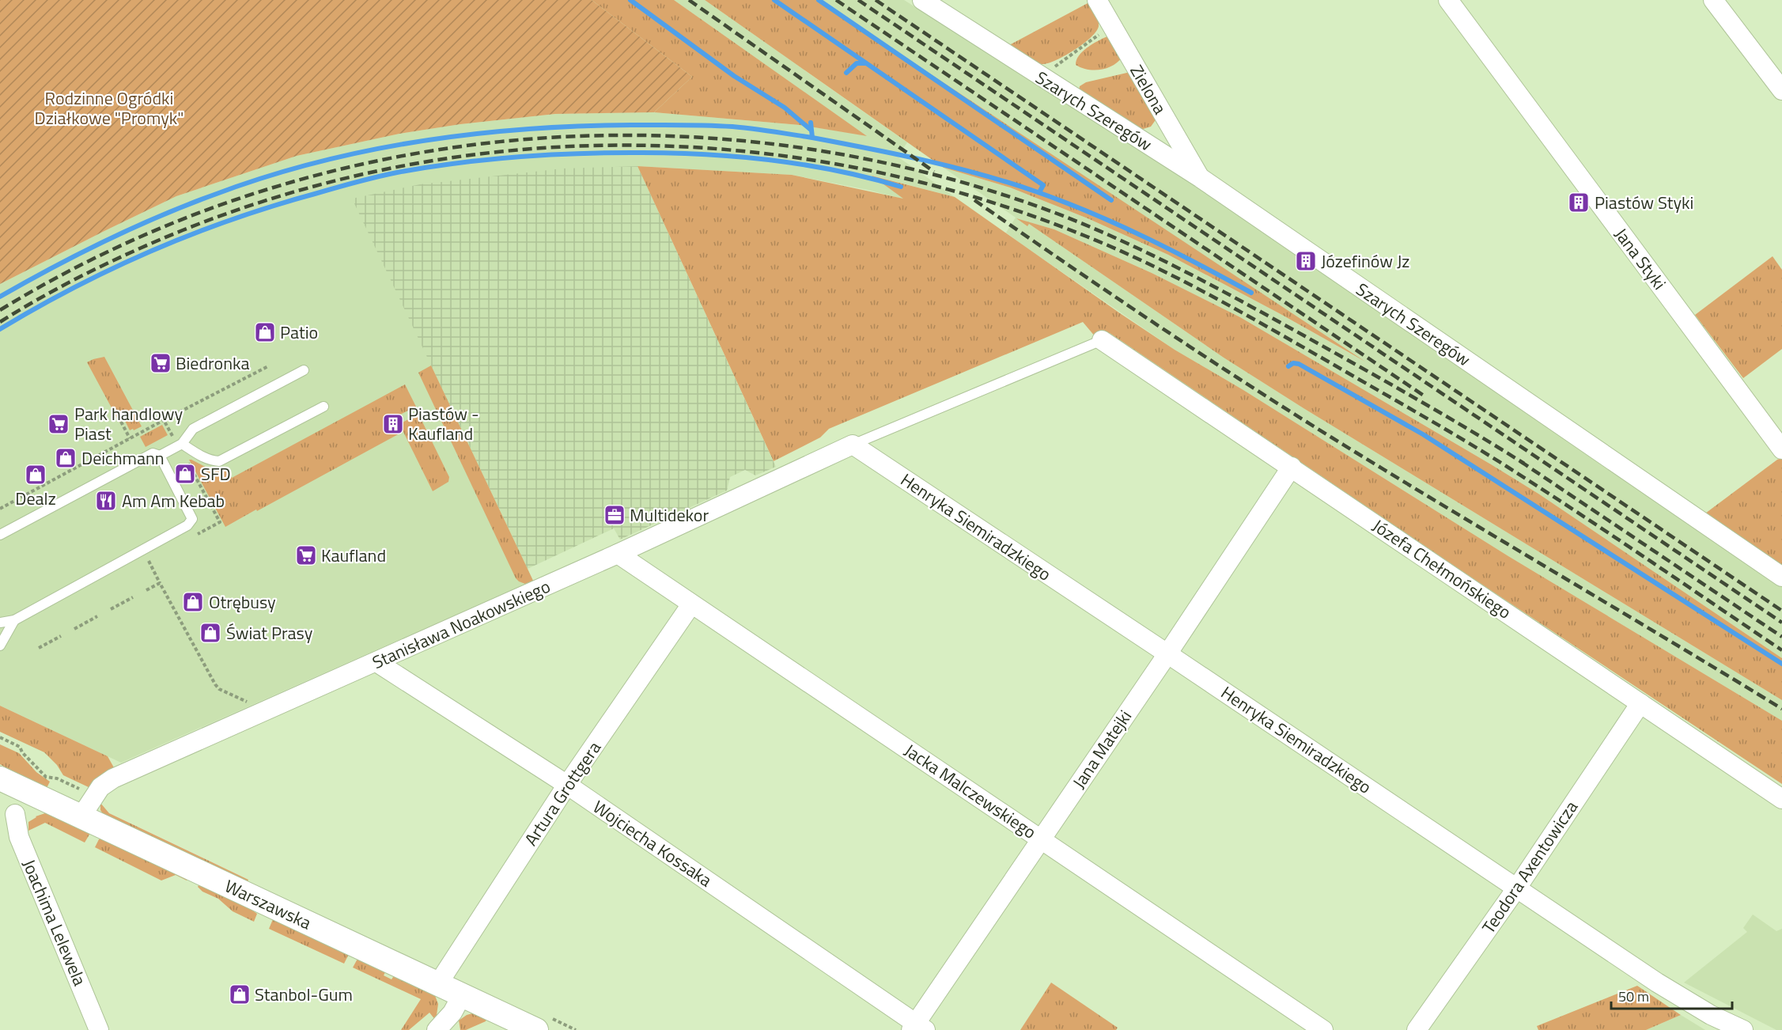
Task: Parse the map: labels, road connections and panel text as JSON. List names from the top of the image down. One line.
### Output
{"streets":{"street":["Zielona","Szarych Szeregów","Jana Styki","Henryka Siemiradzkiego","Józefa Chełmońskiego","Stanisława Noakowskiego","Jana Matejki","Jacka Malczewskiego","Artura Grottgera","Wojciecha Kossaka","Teodora Axentowicza","Warszawska","Joachima Lelewela"]},"crossings":[["Zielona","Szarych Szeregów"],["Henryka Siemiradzkiego","Stanisława Noakowskiego"],["Henryka Siemiradzkiego","Jana Matejki"],["Henryka Siemiradzkiego","Teodora Axentowicza"],["Józefa Chełmońskiego","Jana Matejki"],["Józefa Chełmońskiego","Teodora Axentowicza"],["Stanisława Noakowskiego","Jacka Malczewskiego"],["Stanisława Noakowskiego","Wojciecha Kossaka"],["Stanisława Noakowskiego","Warszawska"],["Jana Matejki","Jacka Malczewskiego"],["Jana Matejki","Wojciecha Kossaka"],["Jacka Malczewskiego","Artura Grottgera"],["Artura Grottgera","Wojciecha Kossaka"],["Artura Grottgera","Warszawska"]],"parks":["Rodzinne Ogródki Działkowe \"Promyk\""],"places":{"building":["Piastów Styki","Józefinów Jz","Piastów - Kaufland"],"shop":["Patio","Deichmann","SFD","Dealz","Otrębusy","Świat Prasy","Stanbol-Gum"],"supermarket":["Biedronka","Park handlowy Piast","Kaufland"],"restaurant":["Am Am Kebab"],"office":["Multidekor"]},"scale_bar":"50 m"}
